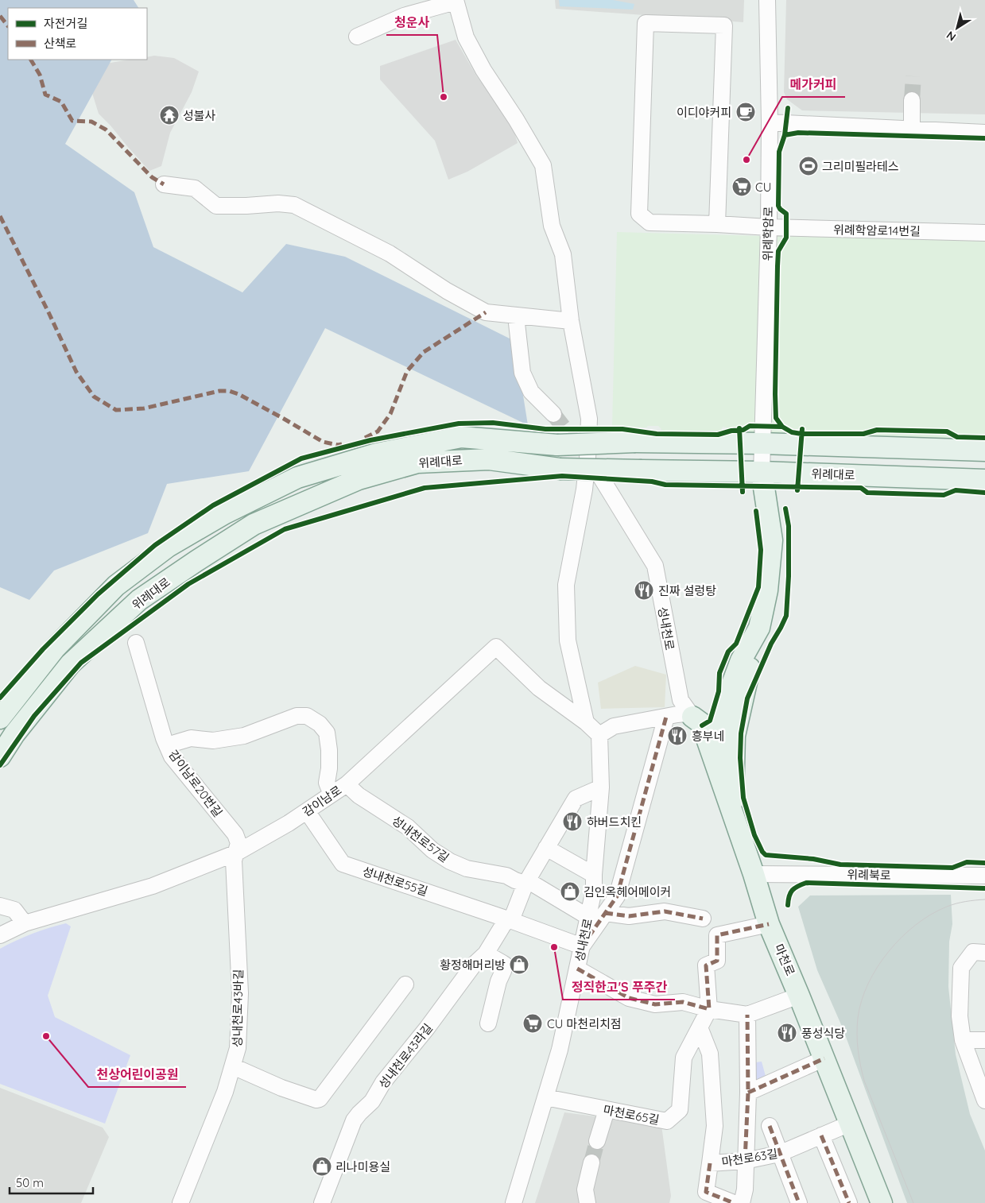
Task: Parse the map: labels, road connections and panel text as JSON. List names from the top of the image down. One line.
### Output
{"streets":{"main road":["위례대로","마천로"],"street":["위례학암로14번길","위례학암로","성내천로","감이남로20번길","감이남로","성내천로57길","위례북로","성내천로55길","성내천로43바길","성내천로43라길","마천로65길","마천로63길"]},"crossings":[["위례학암로14번길","위례학암로"],["위례학암로","위례대로"],["성내천로","성내천로57길"],["성내천로","성내천로55길"],["성내천로","마천로"],["성내천로","마천로65길"],["감이남로20번길","감이남로"],["감이남로20번길","성내천로43바길"],["감이남로","성내천로57길"],["감이남로","성내천로55길"],["감이남로","성내천로43바길"],["위례북로","마천로"],["성내천로55길","성내천로43라길"],["마천로","마천로63길"],["마천로65길","마천로63길"]],"places":{"other":["청운사","메가커피","정직한고'S 푸주간","천상어린이공원"],"cafe":["이디야커피"],"temple":["성불사"],"sports":["그리미필라테스"],"supermarket":["CU","CU 마천리치점"],"restaurant":["진짜 설렁탕","흥부네","하버드치킨","풍성식당"],"shop":["김인옥헤어메이커","황정해머리방","리나미용실"]},"legend":["자전거길","산책로"],"scale_bar":"50 m","north":"bottom left"}
